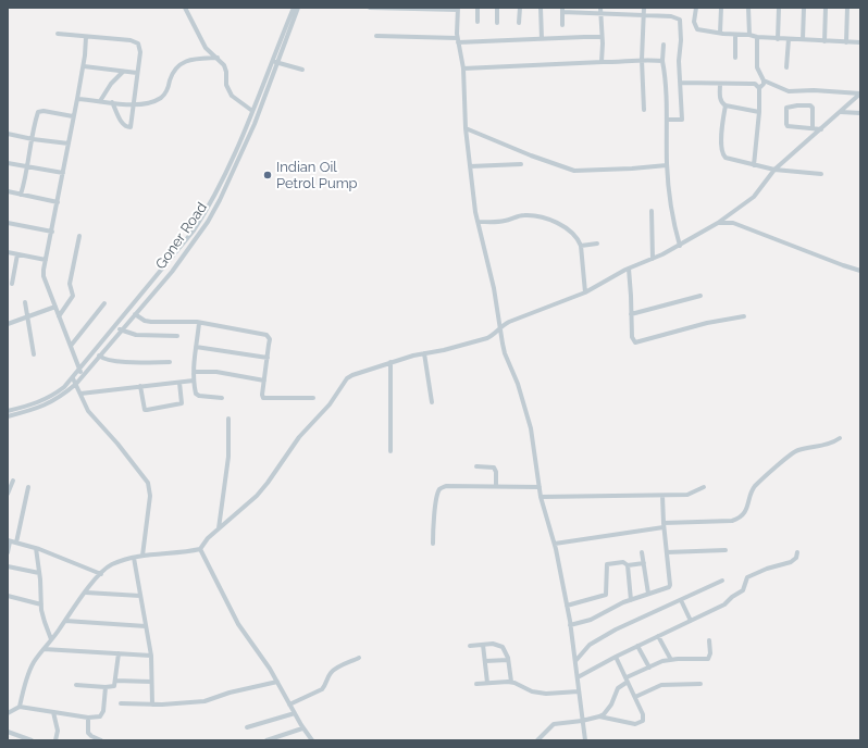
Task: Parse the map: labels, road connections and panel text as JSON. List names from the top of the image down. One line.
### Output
{"streets":{"street":["Goner Road"]},"places":["Indian Oil Petrol Pump"]}
